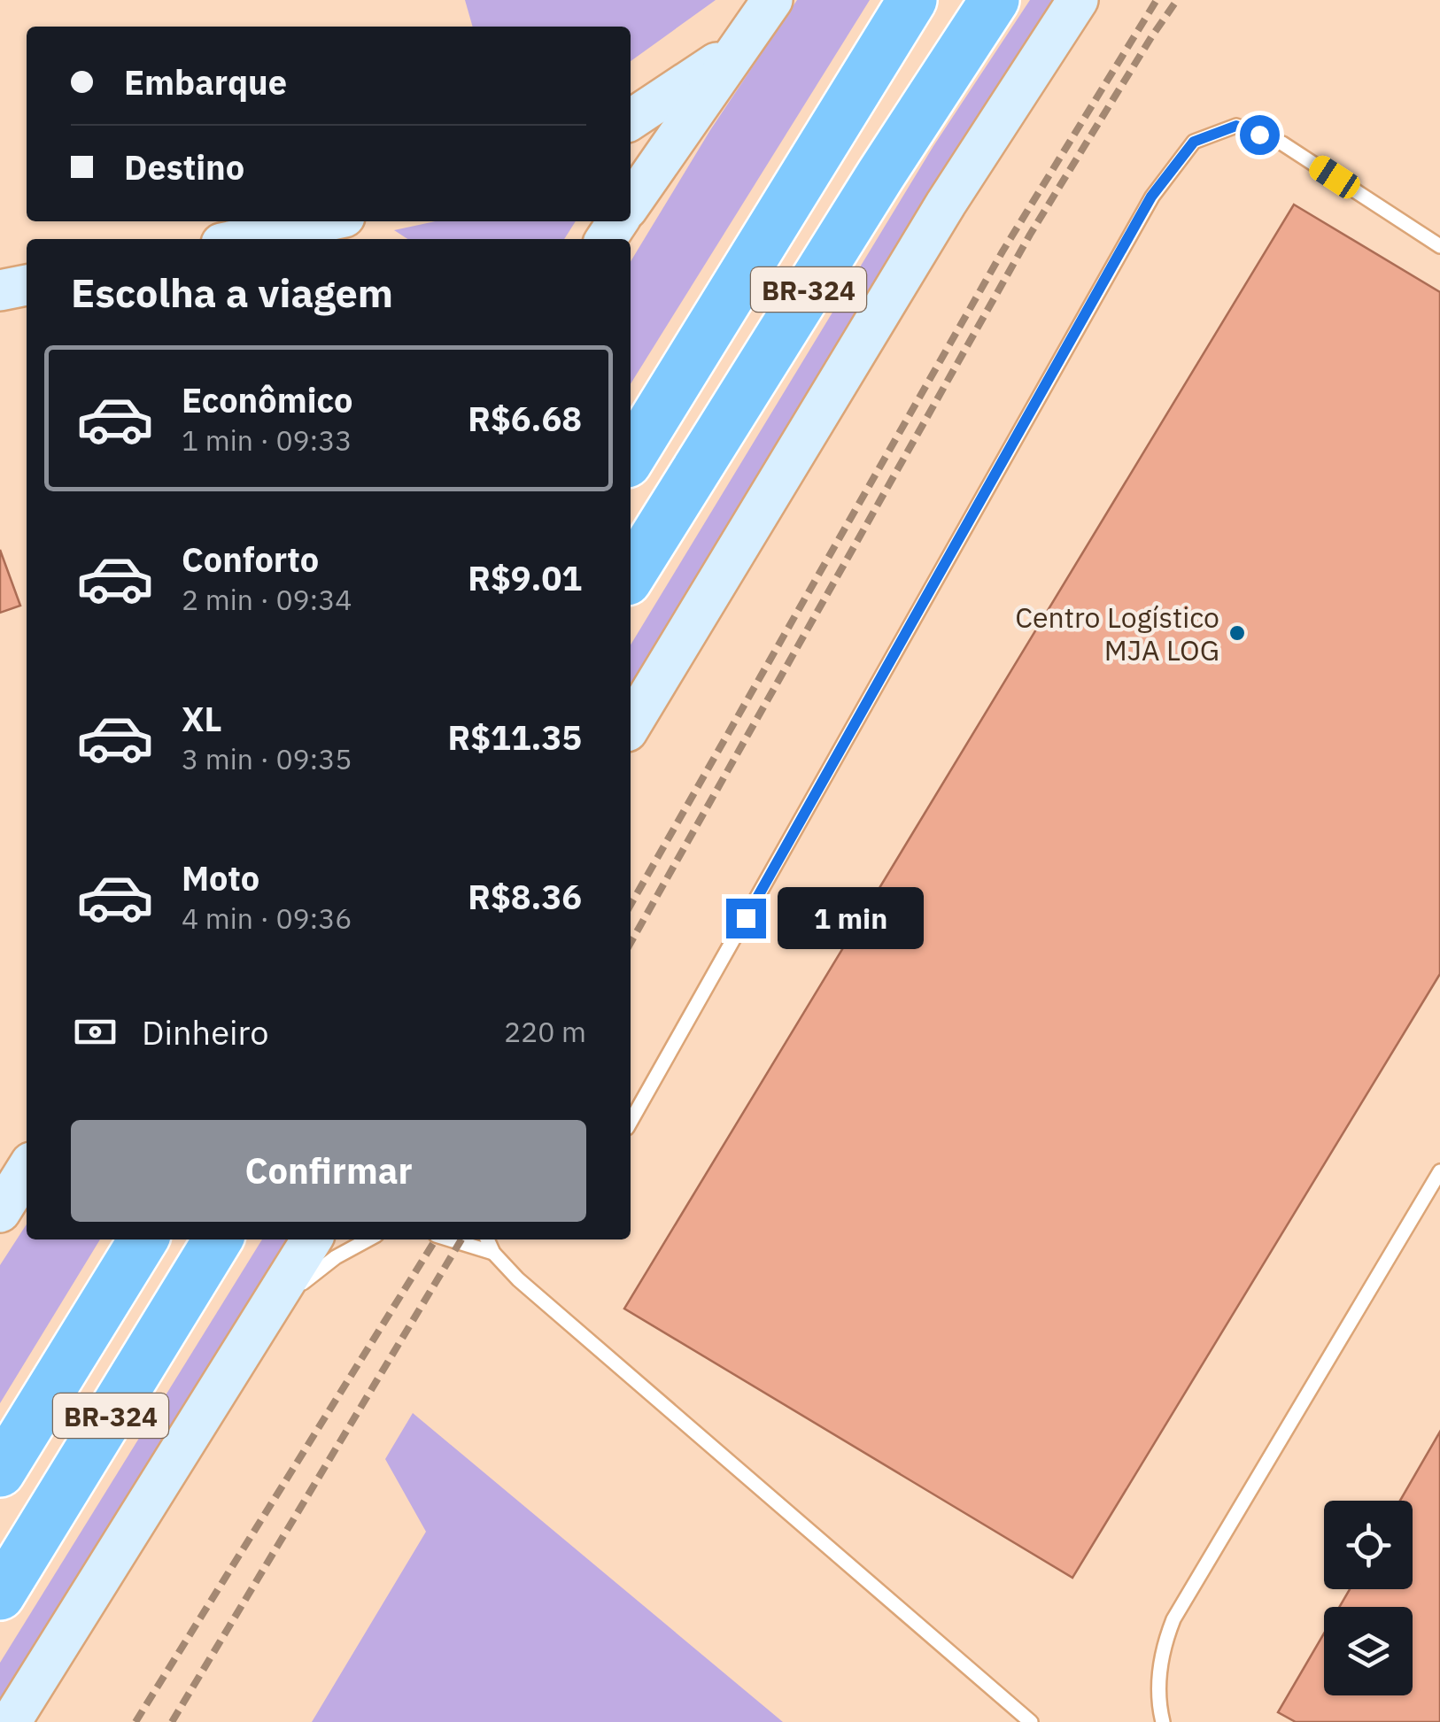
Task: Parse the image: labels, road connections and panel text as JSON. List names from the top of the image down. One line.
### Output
{"streets":{"highway":["BR-324"]},"places":["Centro Logístico MJA LOG"],"page":{"banner":["Embarque","Destino"],"heading":"Escolha a viagem","list":[{"name":"Econômico","note":"1 min · 09:33","value":"R$6.68"},{"name":"Conforto","note":"2 min · 09:34","value":"R$9.01"},{"name":"XL","note":"3 min · 09:35","value":"R$11.35"},{"name":"Moto","note":"4 min · 09:36","value":"R$8.36"}],"bubble":"1 min","pay":["Dinheiro","220 m"],"buttons":"Confirmar"}}
